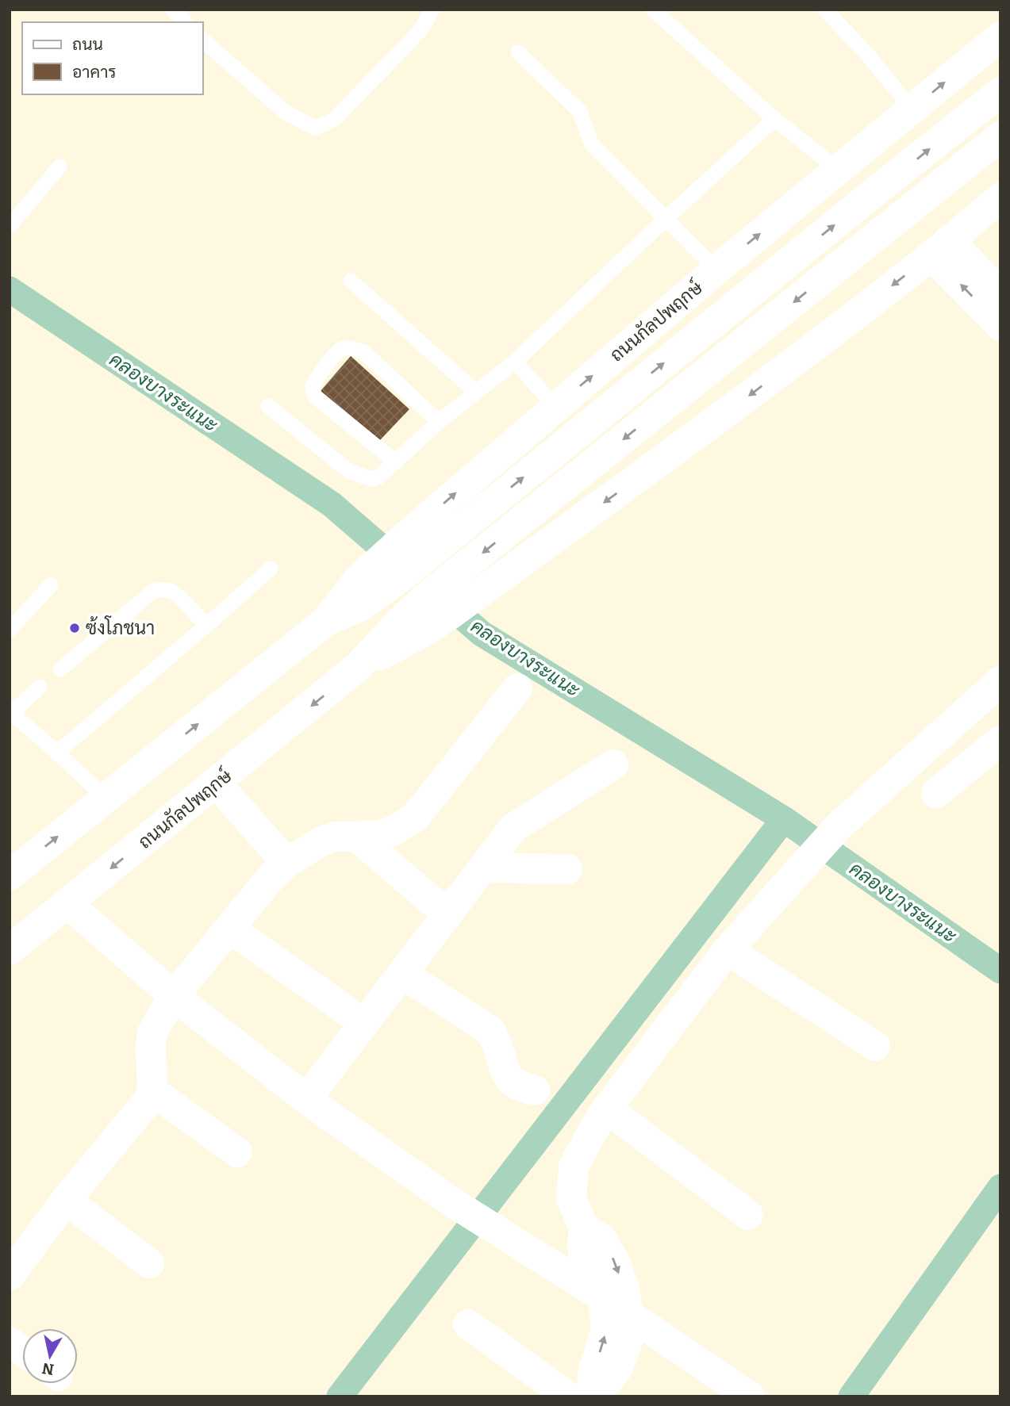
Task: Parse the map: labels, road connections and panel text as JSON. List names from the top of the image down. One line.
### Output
{"streets":{"street":["ถนนกัลปพฤกษ์"]},"water":["คลองบางระแนะ"],"places":["ซ้งโภชนา"],"legend":["ถนน","อาคาร"],"north":"bottom"}
